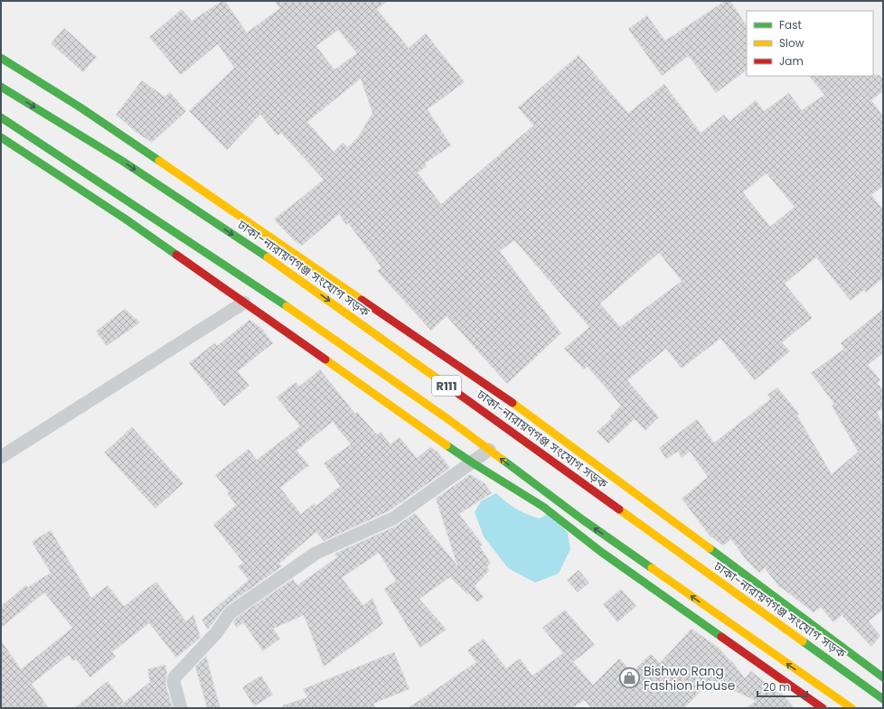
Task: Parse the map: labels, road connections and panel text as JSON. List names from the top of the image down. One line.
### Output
{"streets":{"main road":["ঢাকা-নারায়ণগঞ্জ সংযোগ সড়ক","R111"]},"places":{"shop":["Bishwo Rang Fashion House"]},"legend":["Fast","Slow","Jam"],"scale_bar":"20 m"}
